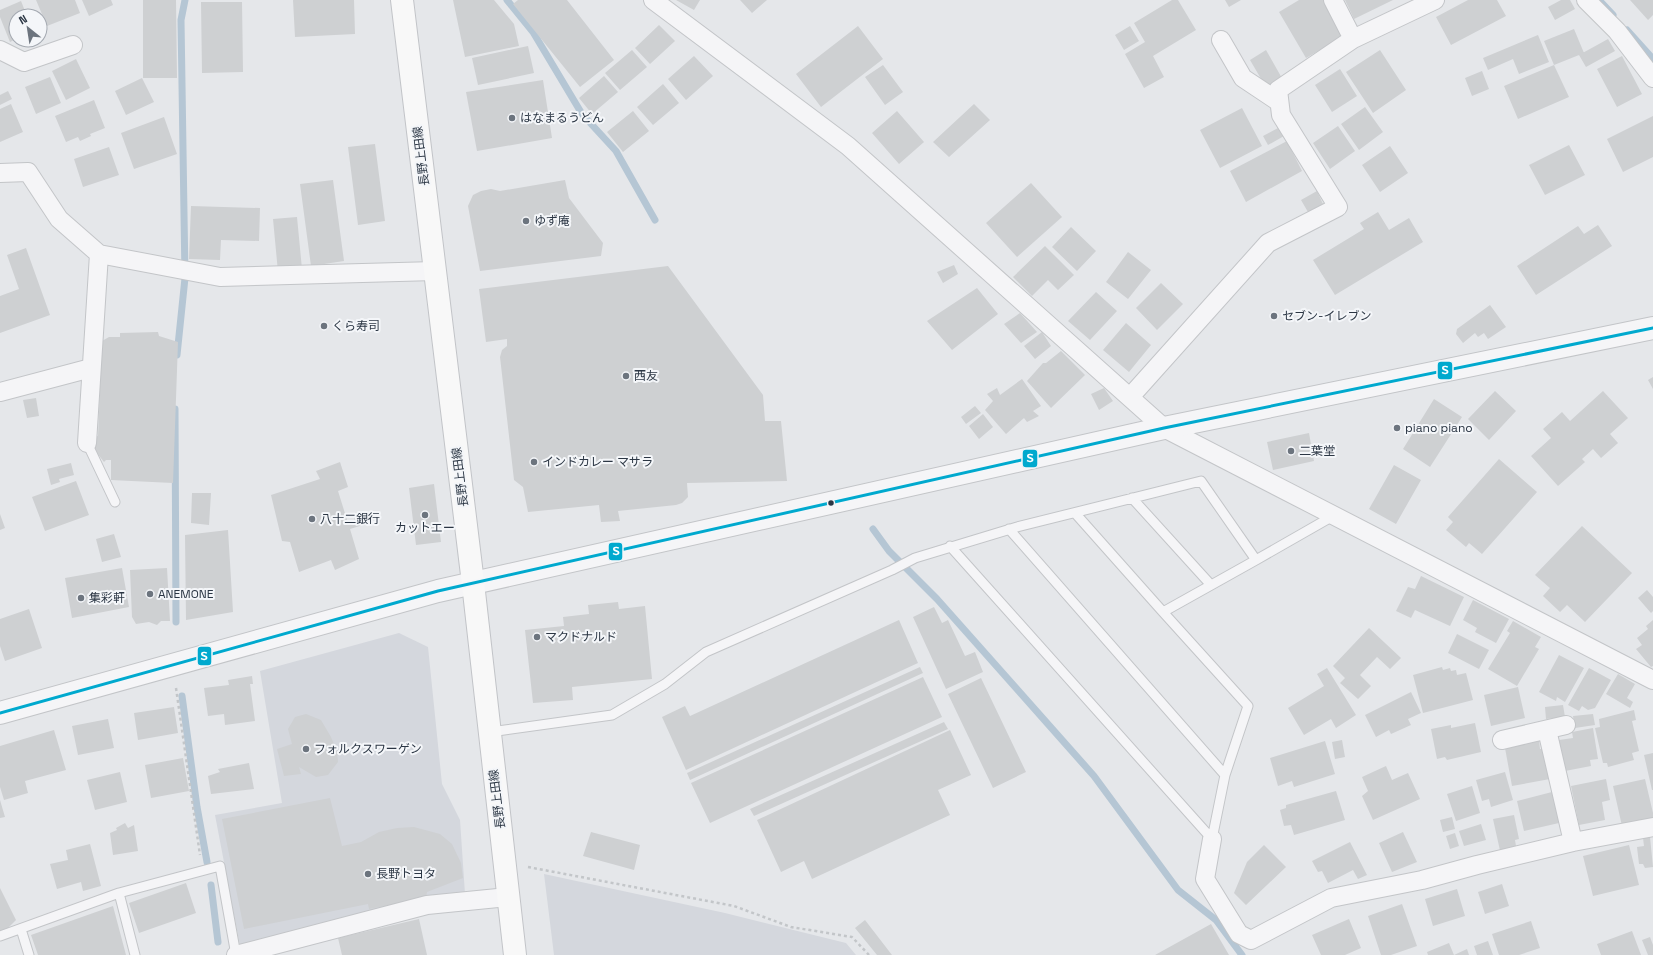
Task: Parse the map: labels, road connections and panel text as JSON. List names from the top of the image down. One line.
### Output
{"streets":{"main road":["長野上田線"]},"places":["はなまるうどん","ゆず庵","セブン-イレブン","くら寿司","西友","piano piano","二葉堂","インドカレー マサラ","カットエー","八十二銀行","ANEMONE","集彩軒","マクドナルド","フォルクスワーゲン","長野トヨタ"],"lines":["transit line Ｓ"],"north":"top left"}
